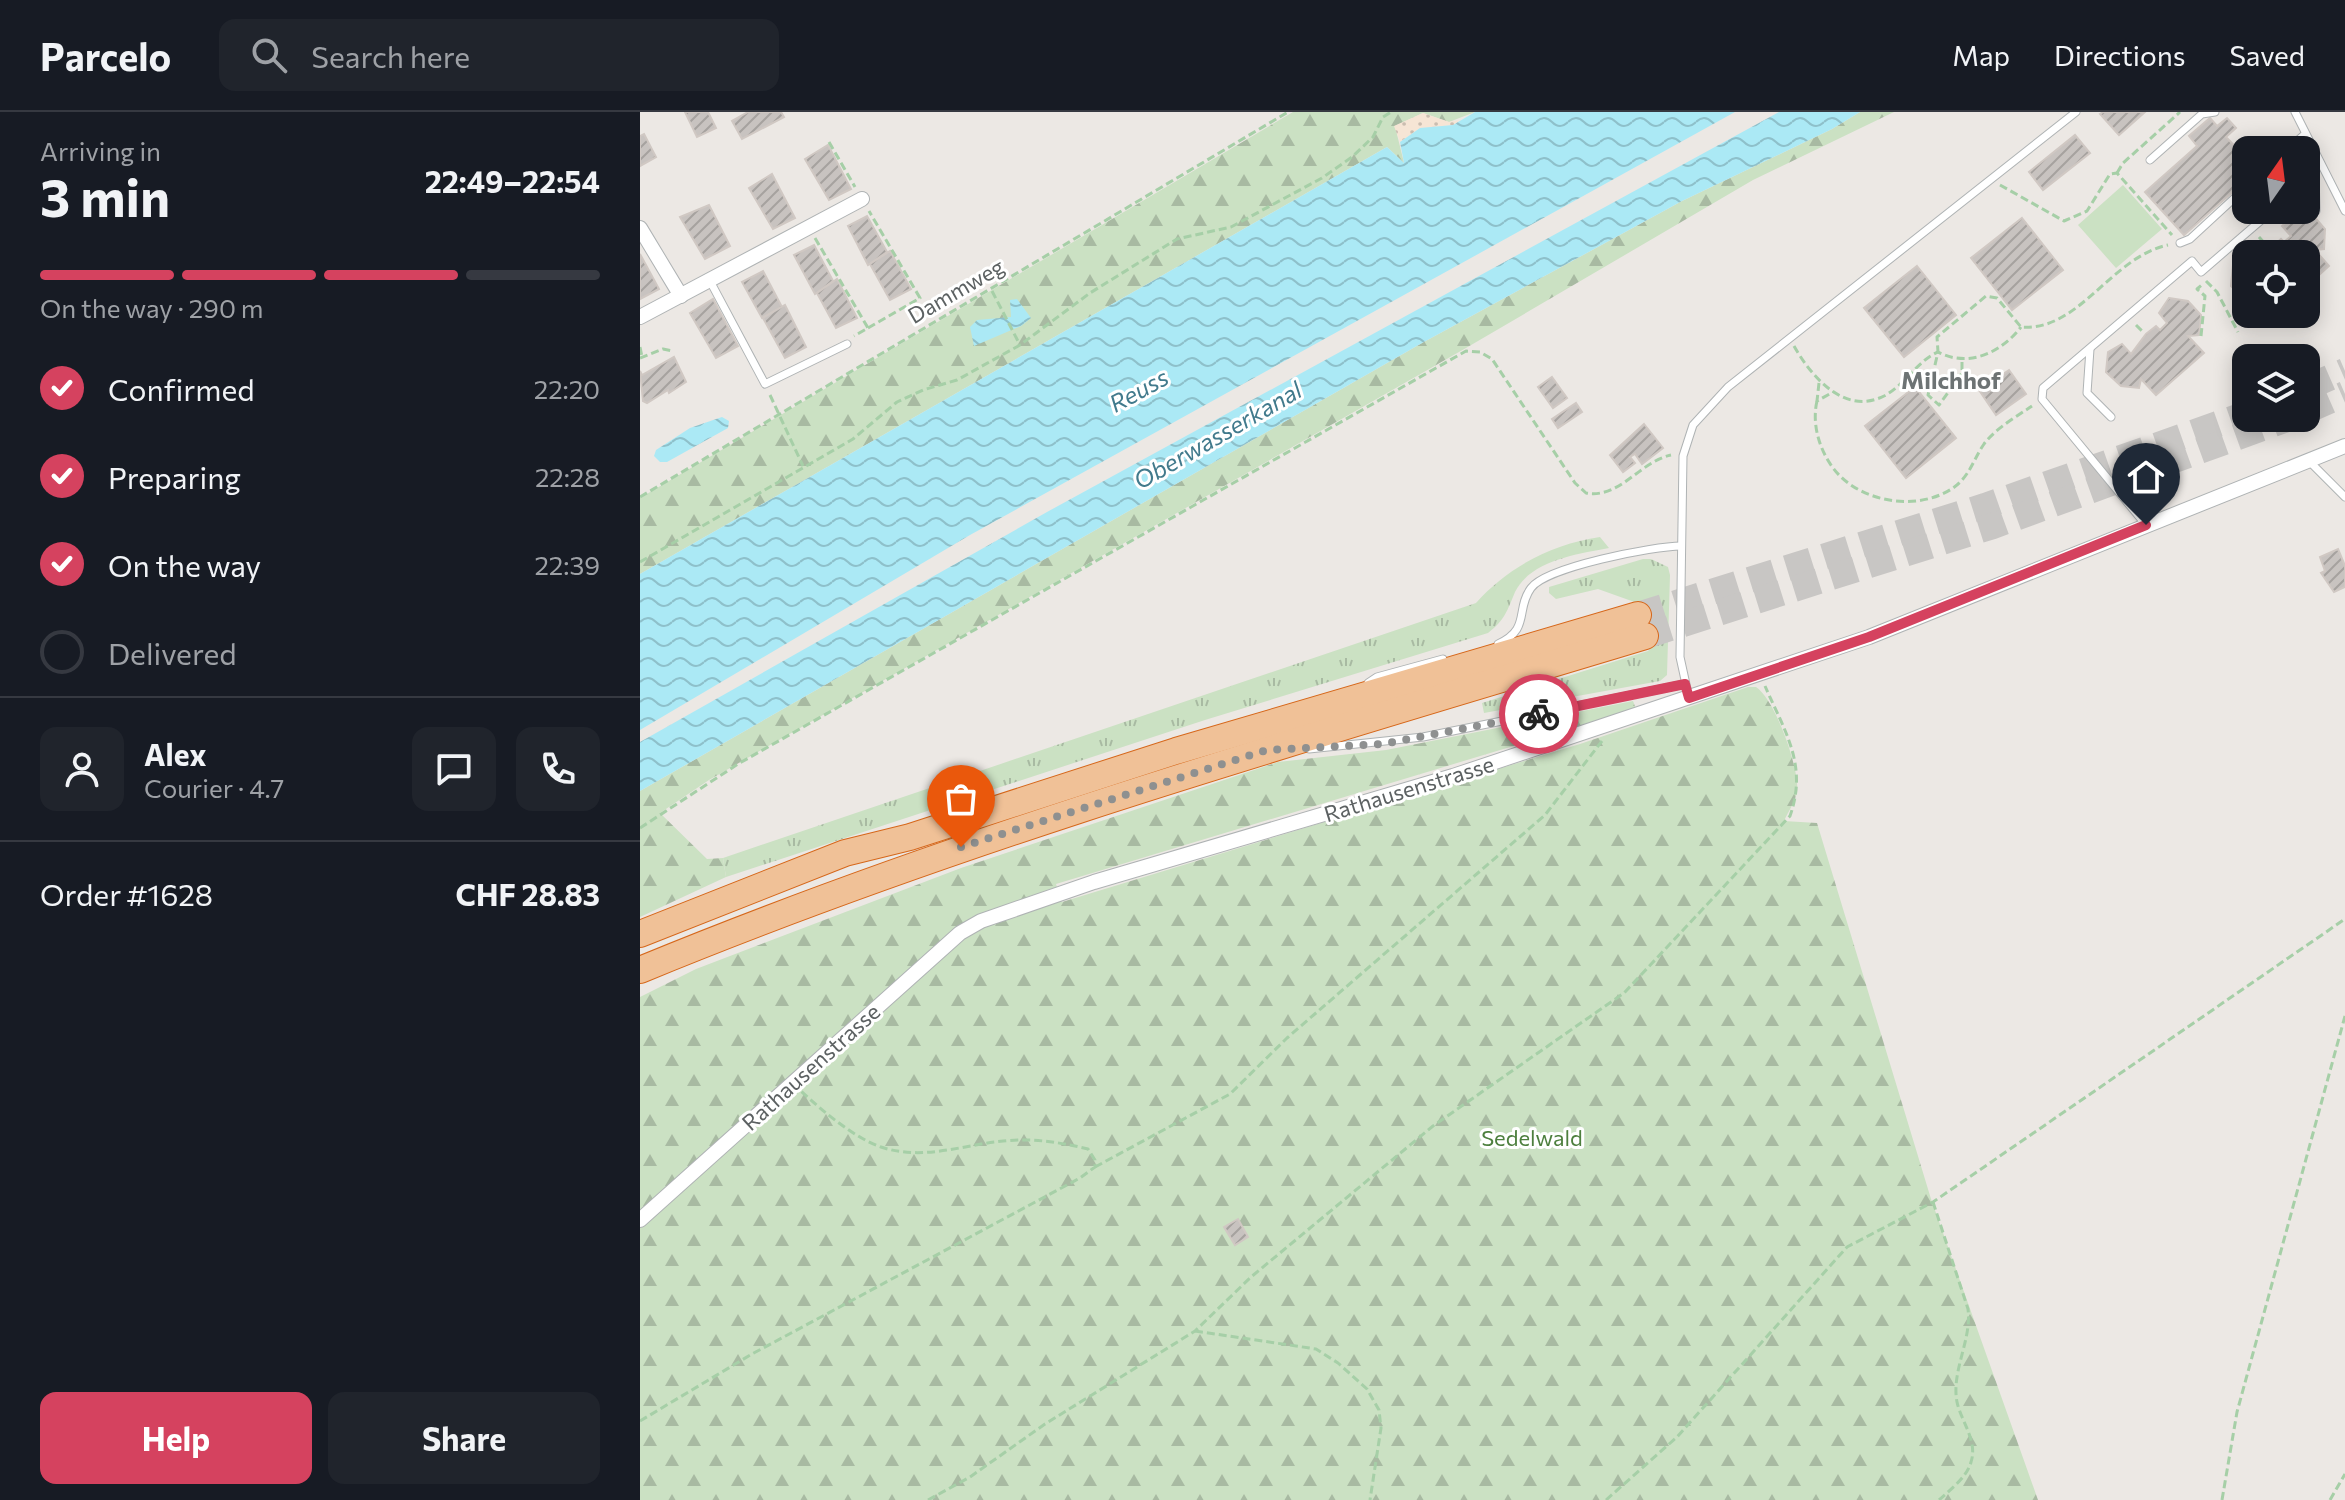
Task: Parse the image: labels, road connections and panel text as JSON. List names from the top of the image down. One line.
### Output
{"streets":{"street":["Rathausenstrasse"],"path":["Dammweg"]},"districts":["Milchhof"],"water":["Reuss","Oberwasserkanal"],"parks":["Sedelwald"],"north":"top","page":{"header":"Parcelo","search":"Search here","nav":["Map","Directions","Saved"],"heading":["3 min","Arriving in","22:49–22:54"],"panel":["Alex","Courier · 4.7","Order #1628","CHF 28.83"],"bar":"On the way · 290 m","list":[["Confirmed","22:20"],["Preparing","22:28"],["On the way","22:39"],"Delivered"],"buttons":["Help","Share"]}}
